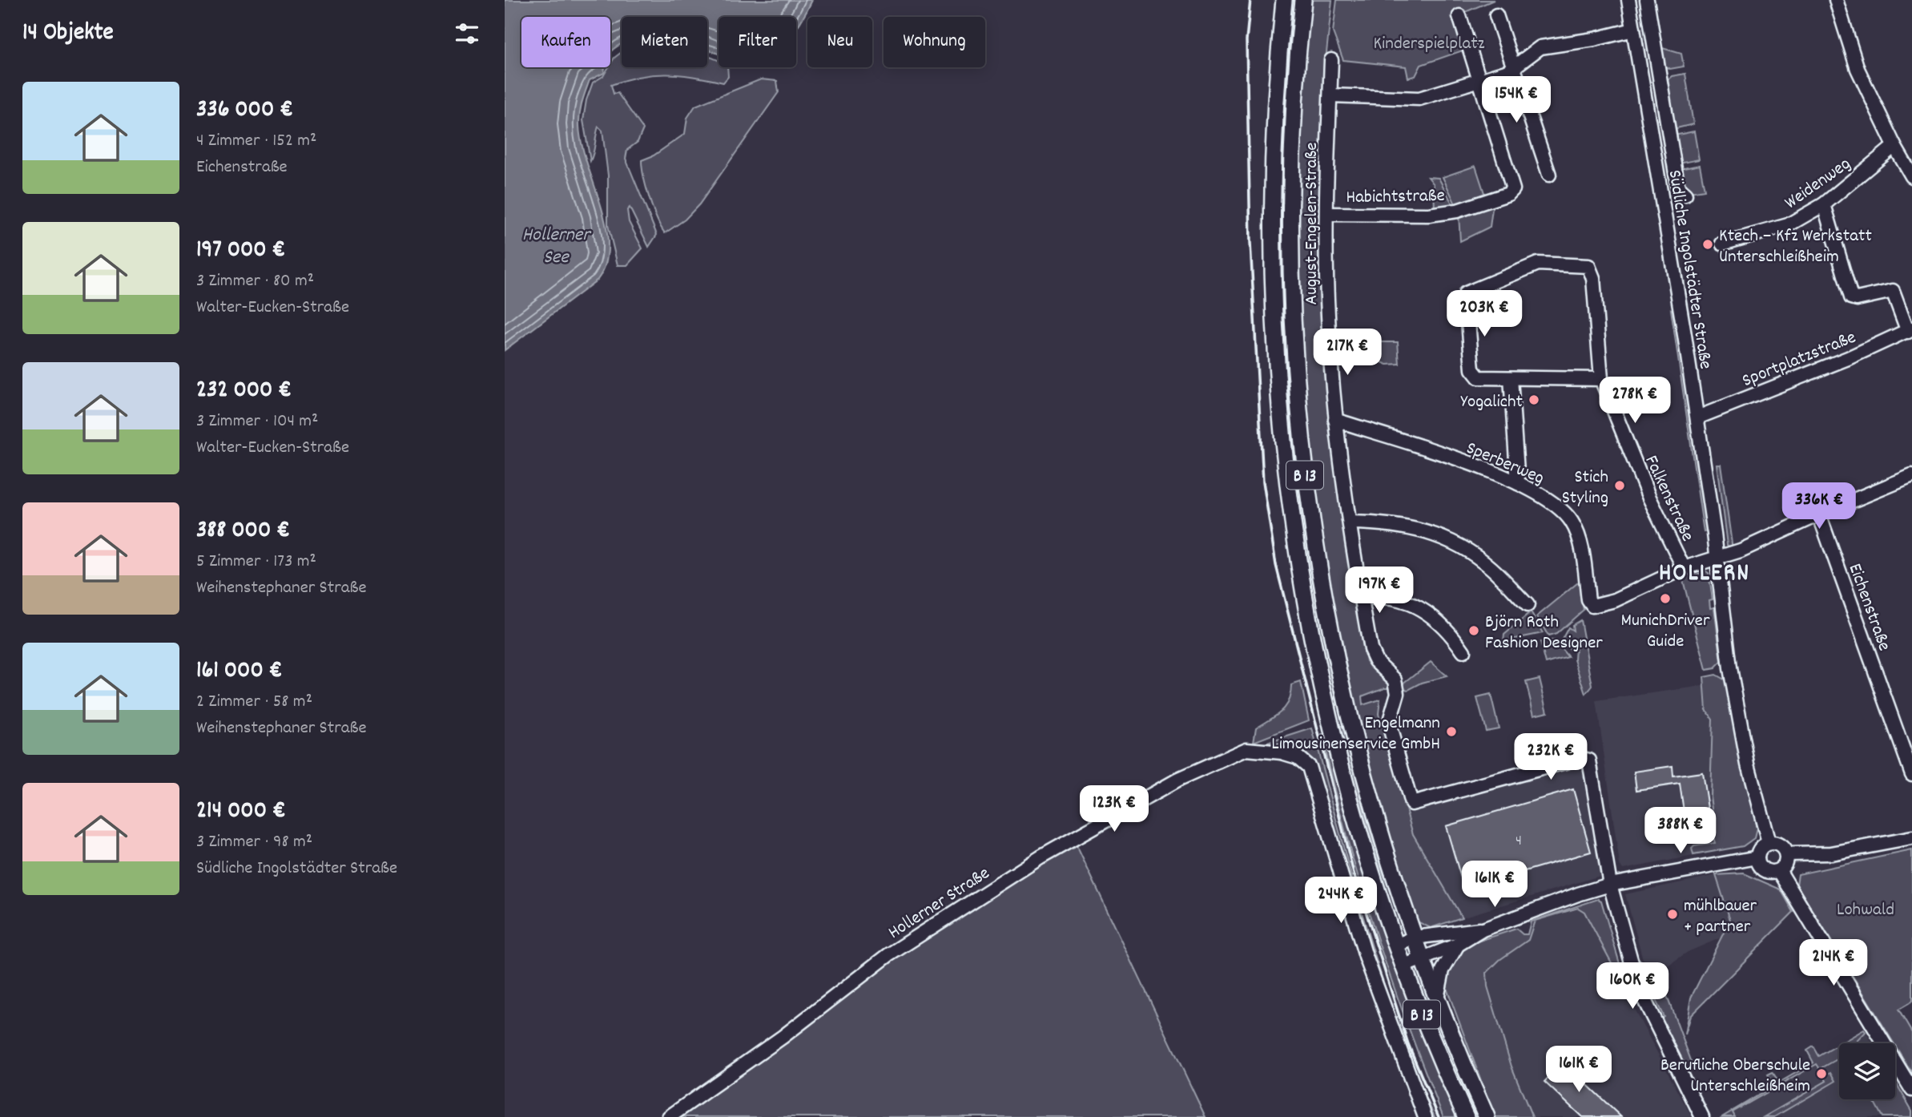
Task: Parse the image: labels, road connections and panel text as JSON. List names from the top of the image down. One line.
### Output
{"streets":{"main road":["B 13"],"street":["Weidenweg","Habichtstraße","August-Engelen-Straße","Südliche Ingolstädter Straße","Sportplatzstraße","Sperberweg","Falkenstraße","Eichenstraße","Hollerner Straße"]},"crossings":[["Habichtstraße","August-Engelen-Straße"],["August-Engelen-Straße","Sperberweg"],["Südliche Ingolstädter Straße","Sportplatzstraße"],["Sperberweg","Falkenstraße"]],"districts":["HOLLERN"],"water":["Hollerner See"],"parks":["Kinderspielplatz","Lohwald"],"places":["Ktech – Kfz Werkstatt Unterschleißheim","Yogalicht","Stich Styling","MunichDriver Guide","Björn Roth Fashion Designer","Engelmann Limousinenservice GmbH","mühlbauer + partner","Berufliche Oberschule Unterschleißheim"],"house_numbers":["4"],"page":{"heading":"14 Objekte","chip":["Kaufen","Mieten","Filter","Neu","Wohnung"],"list":[{"name":"336 000 €","note":"4 Zimmer · 152 m² · Eichenstraße"},{"name":"197 000 €","note":"3 Zimmer · 80 m² · Walter-Eucken-Straße"},{"name":"232 000 €","note":"3 Zimmer · 104 m² · Walter-Eucken-Straße"},{"name":"388 000 €","note":"5 Zimmer · 173 m² · Weihenstephaner Straße"},{"name":"161 000 €","note":"2 Zimmer · 58 m² · Weihenstephaner Straße"},{"name":"214 000 €","note":"3 Zimmer · 98 m² · Südliche Ingolstädter Straße"}],"price":["154K €","203K €","217K €","278K €","336K €","197K €","232K €","123K €","388K €","161K €","244K €","214K €","160K €","161K €"]}}
